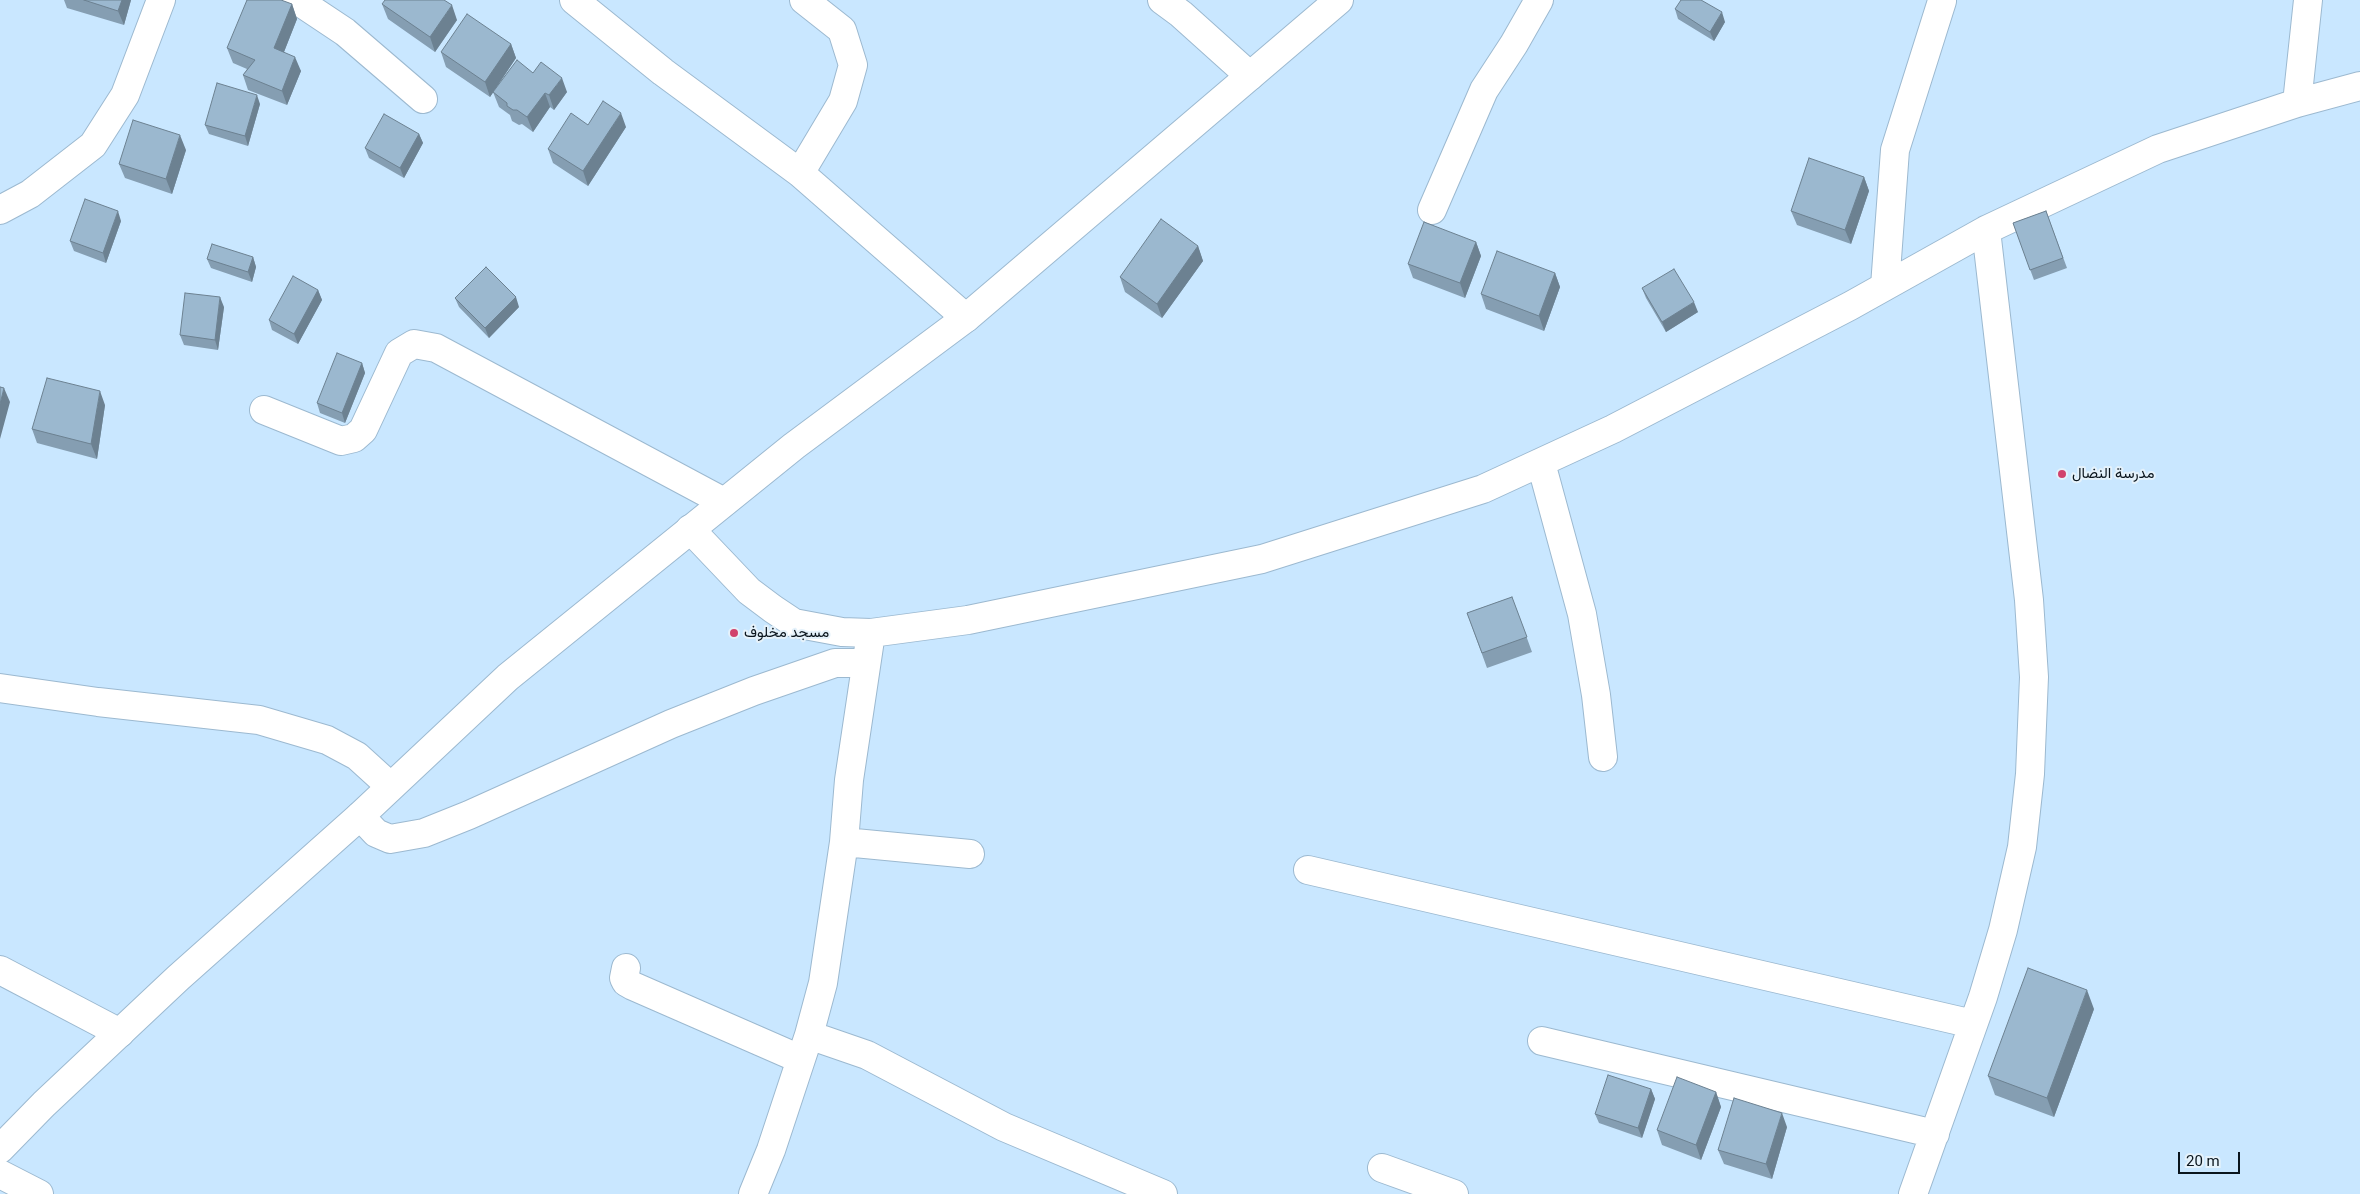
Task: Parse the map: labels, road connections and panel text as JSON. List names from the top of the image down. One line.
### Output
{"places":["مدرسة النضال","مسجد مخلوف"],"scale_bar":"20 m"}
